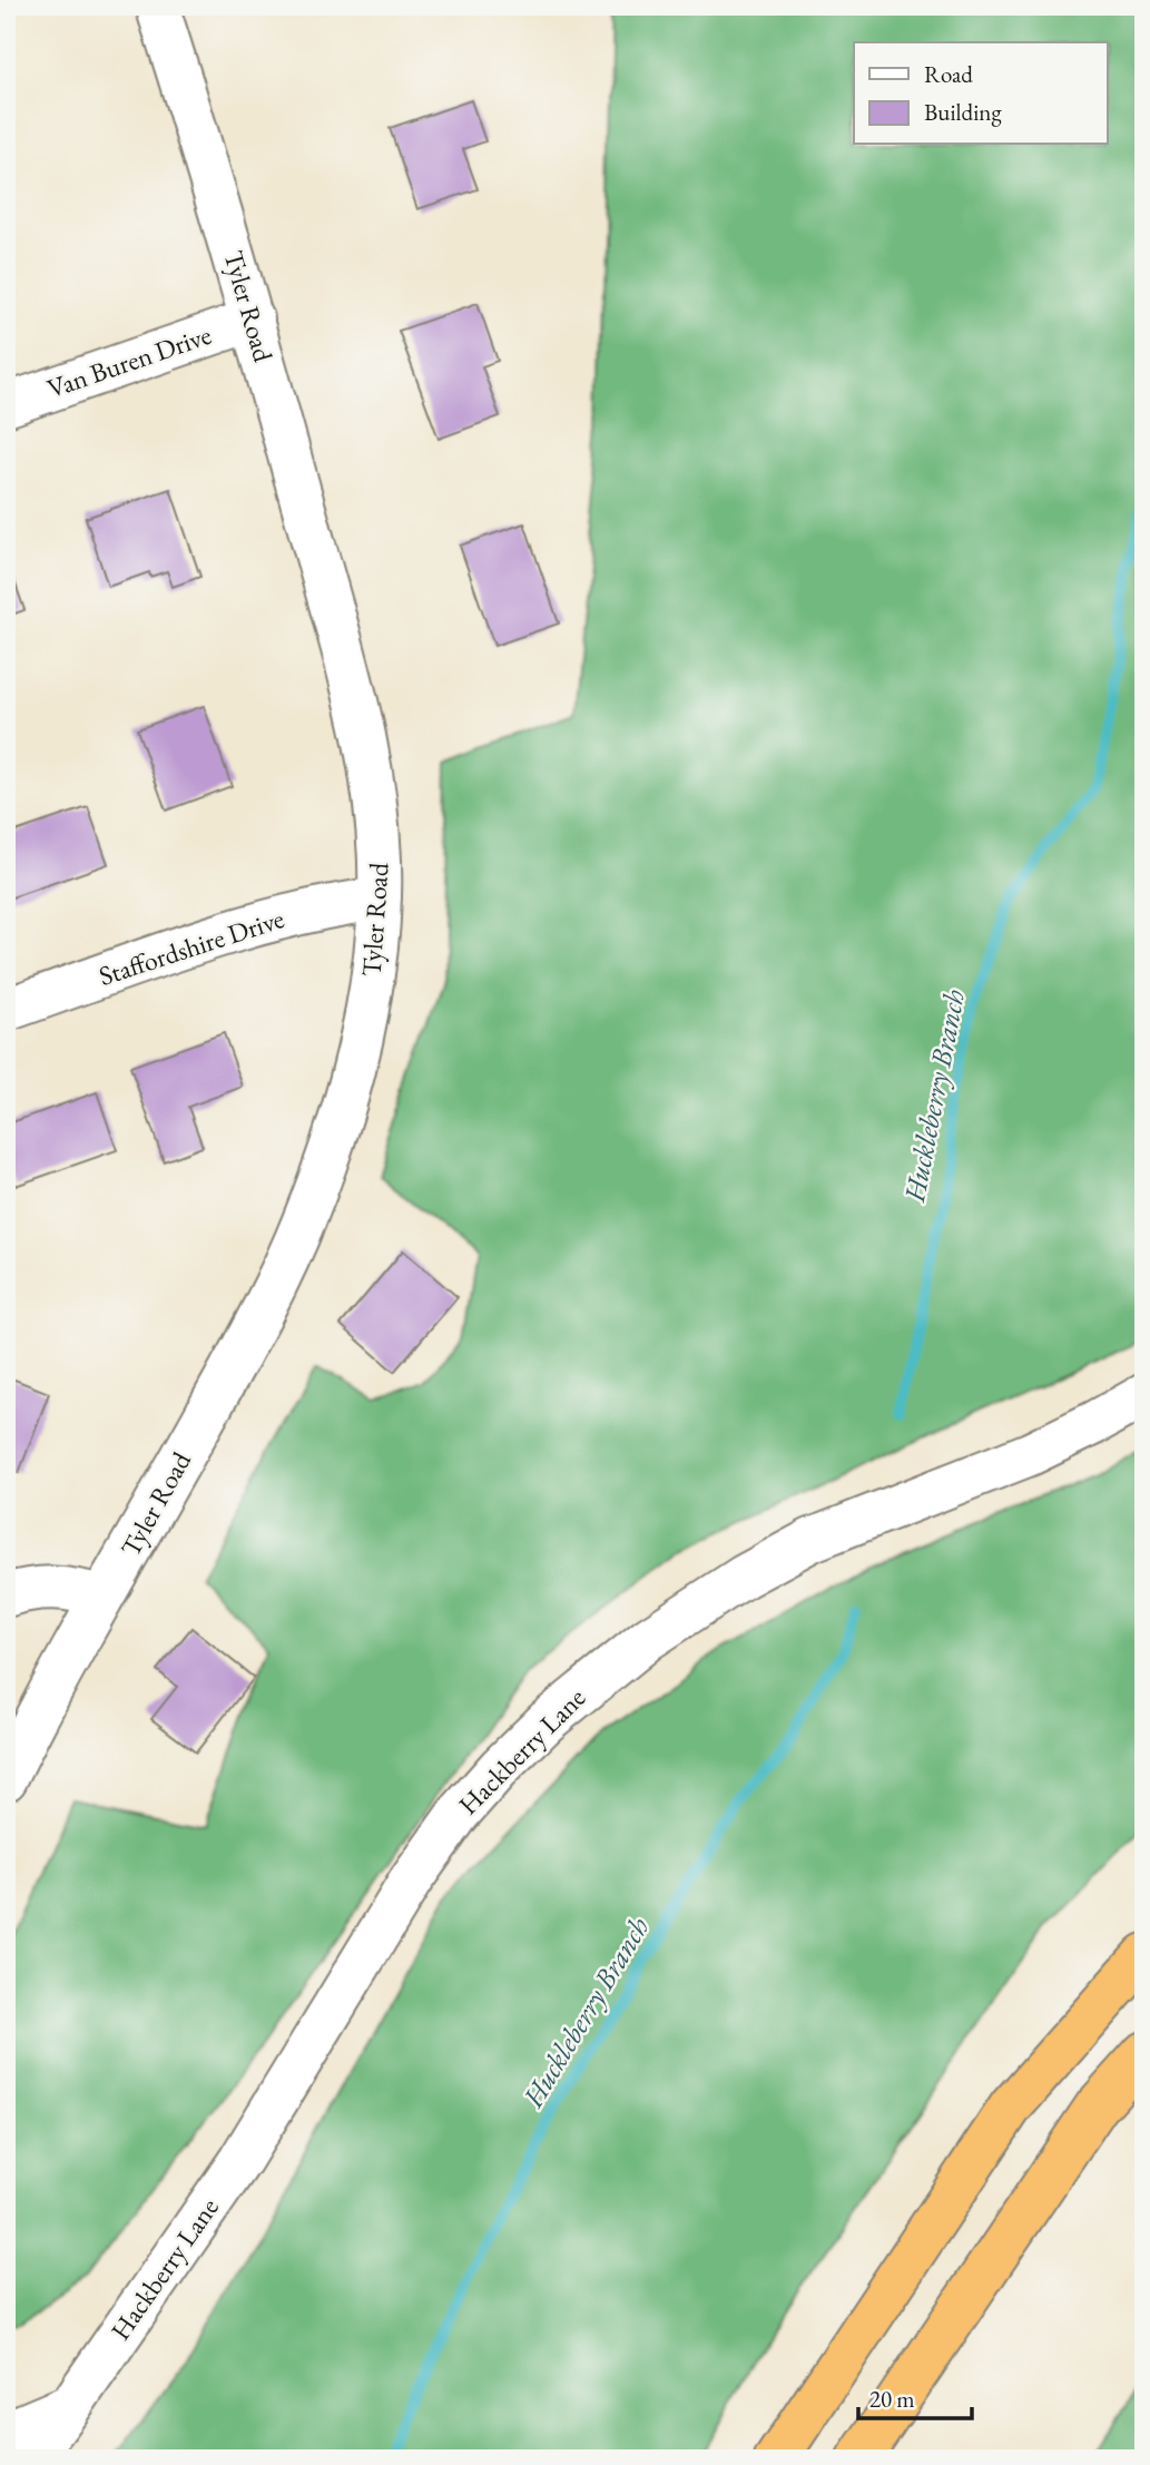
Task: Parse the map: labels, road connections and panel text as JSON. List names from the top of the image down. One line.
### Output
{"streets":{"street":["Tyler Road","Van Buren Drive","Staffordshire Drive","Hackberry Lane"]},"crossings":[["Tyler Road","Van Buren Drive"],["Tyler Road","Staffordshire Drive"]],"water":["Huckleberry Branch"],"legend":["Road","Building"],"scale_bar":"20 m"}
